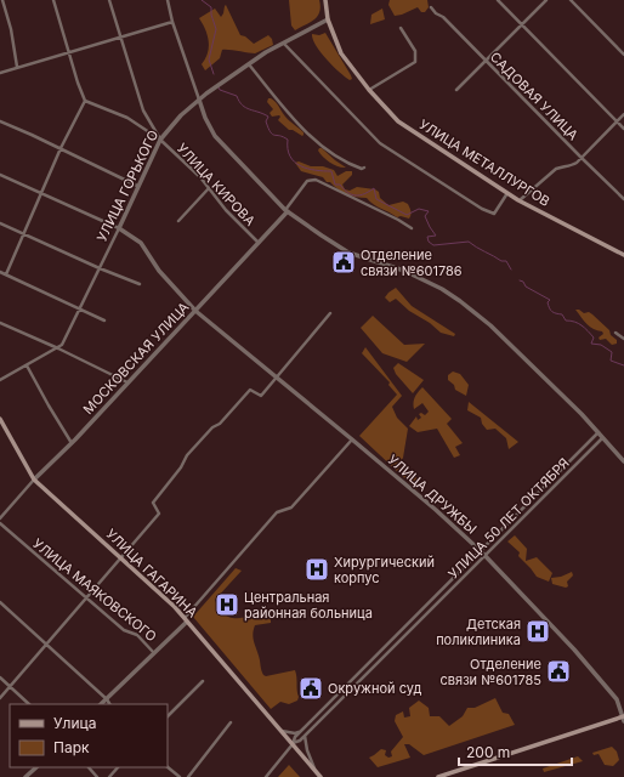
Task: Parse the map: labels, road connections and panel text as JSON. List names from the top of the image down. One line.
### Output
{"streets":{"main road":["УЛИЦА МЕТАЛЛУРГОВ","УЛИЦА ГАГАРИНА"],"street":["САДОВАЯ УЛИЦА","УЛИЦА КИРОВА","УЛИЦА ГОРЬКОГО","МОСКОВСКАЯ УЛИЦА","УЛИЦА ДРУЖБЫ","УЛИЦА 50 ЛЕТ ОКТЯБРЯ","УЛИЦА МАЯКОВСКОГО"]},"crossings":[["УЛИЦА МЕТАЛЛУРГОВ","УЛИЦА ГОРЬКОГО"],["УЛИЦА КИРОВА","УЛИЦА ГОРЬКОГО"],["УЛИЦА КИРОВА","МОСКОВСКАЯ УЛИЦА"],["УЛИЦА ГОРЬКОГО","УЛИЦА ДРУЖБЫ"],["МОСКОВСКАЯ УЛИЦА","УЛИЦА ДРУЖБЫ"],["МОСКОВСКАЯ УЛИЦА","УЛИЦА ГАГАРИНА"],["УЛИЦА ДРУЖБЫ","УЛИЦА 50 ЛЕТ ОКТЯБРЯ"],["УЛИЦА 50 ЛЕТ ОКТЯБРЯ","УЛИЦА ГАГАРИНА"]],"places":{"public building":["Отделение связи №601786","Отделение связи №601785","Окружной суд"],"hospital":["Хирургический корпус","Центральная районная больница","Детская поликлиника"]},"legend":["Улица","Парк"],"scale_bar":"200 m"}
